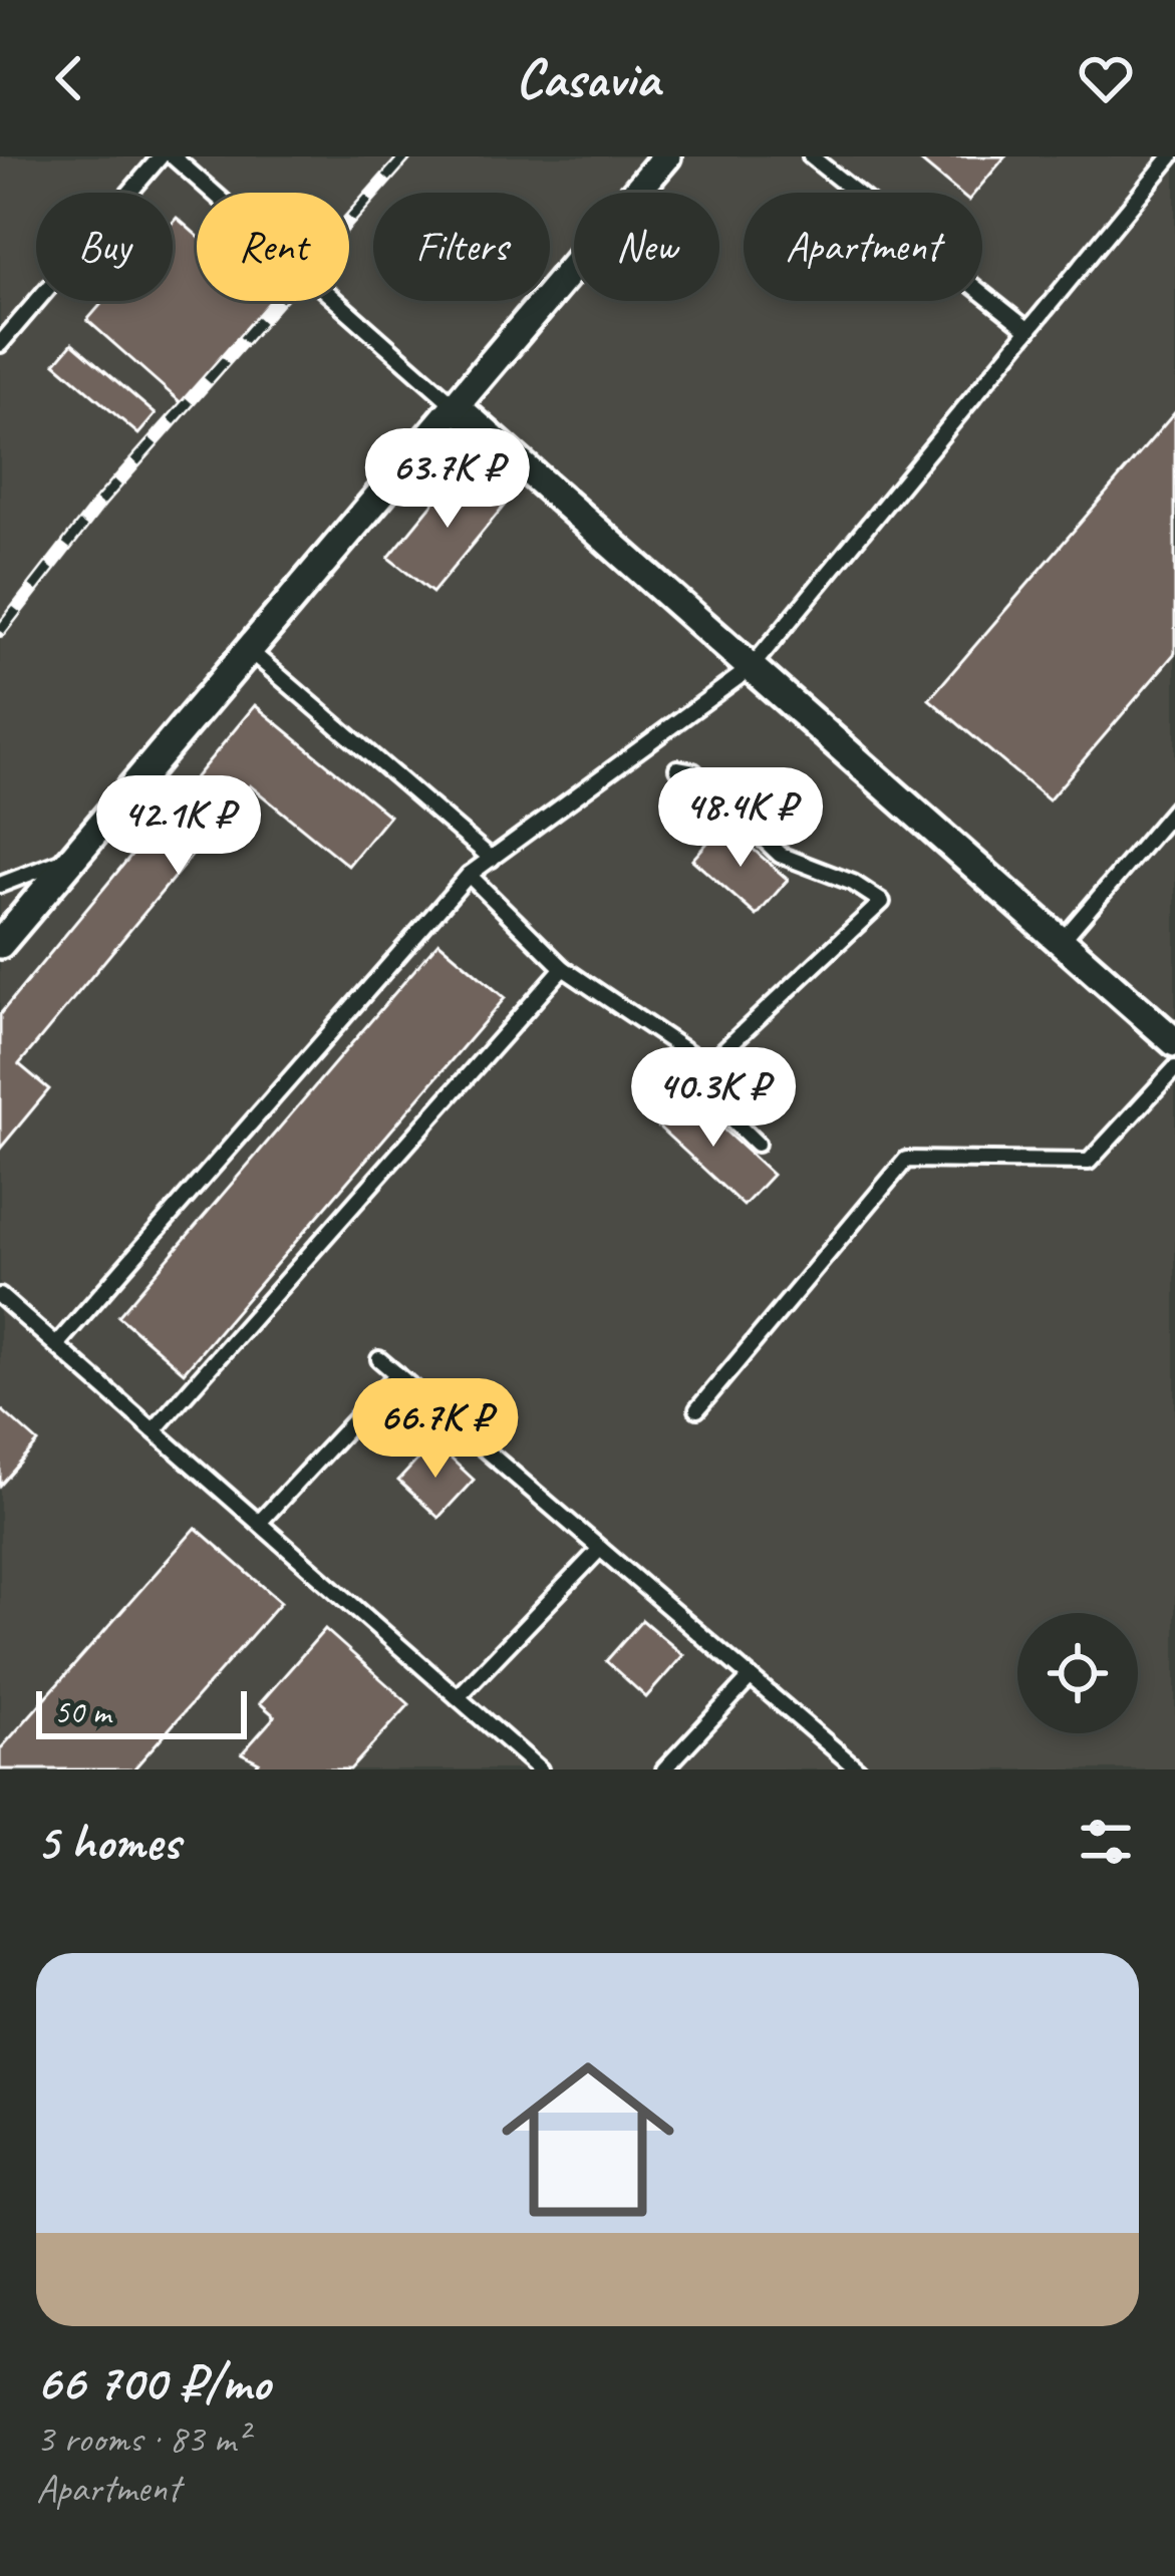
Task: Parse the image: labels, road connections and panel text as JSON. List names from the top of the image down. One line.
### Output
{"scale_bar":"50 m","page":{"header":"Casavia","chip":["Buy","Rent","Filters","New","Apartment"],"price":["63.7K ₽","48.4K ₽","42.1K ₽","40.3K ₽","66.7K ₽"],"scale":"50 m","heading":"5 homes","list":[{"name":"66 700 ₽/mo","note":"3 rooms · 83 m² · Apartment"}]}}
